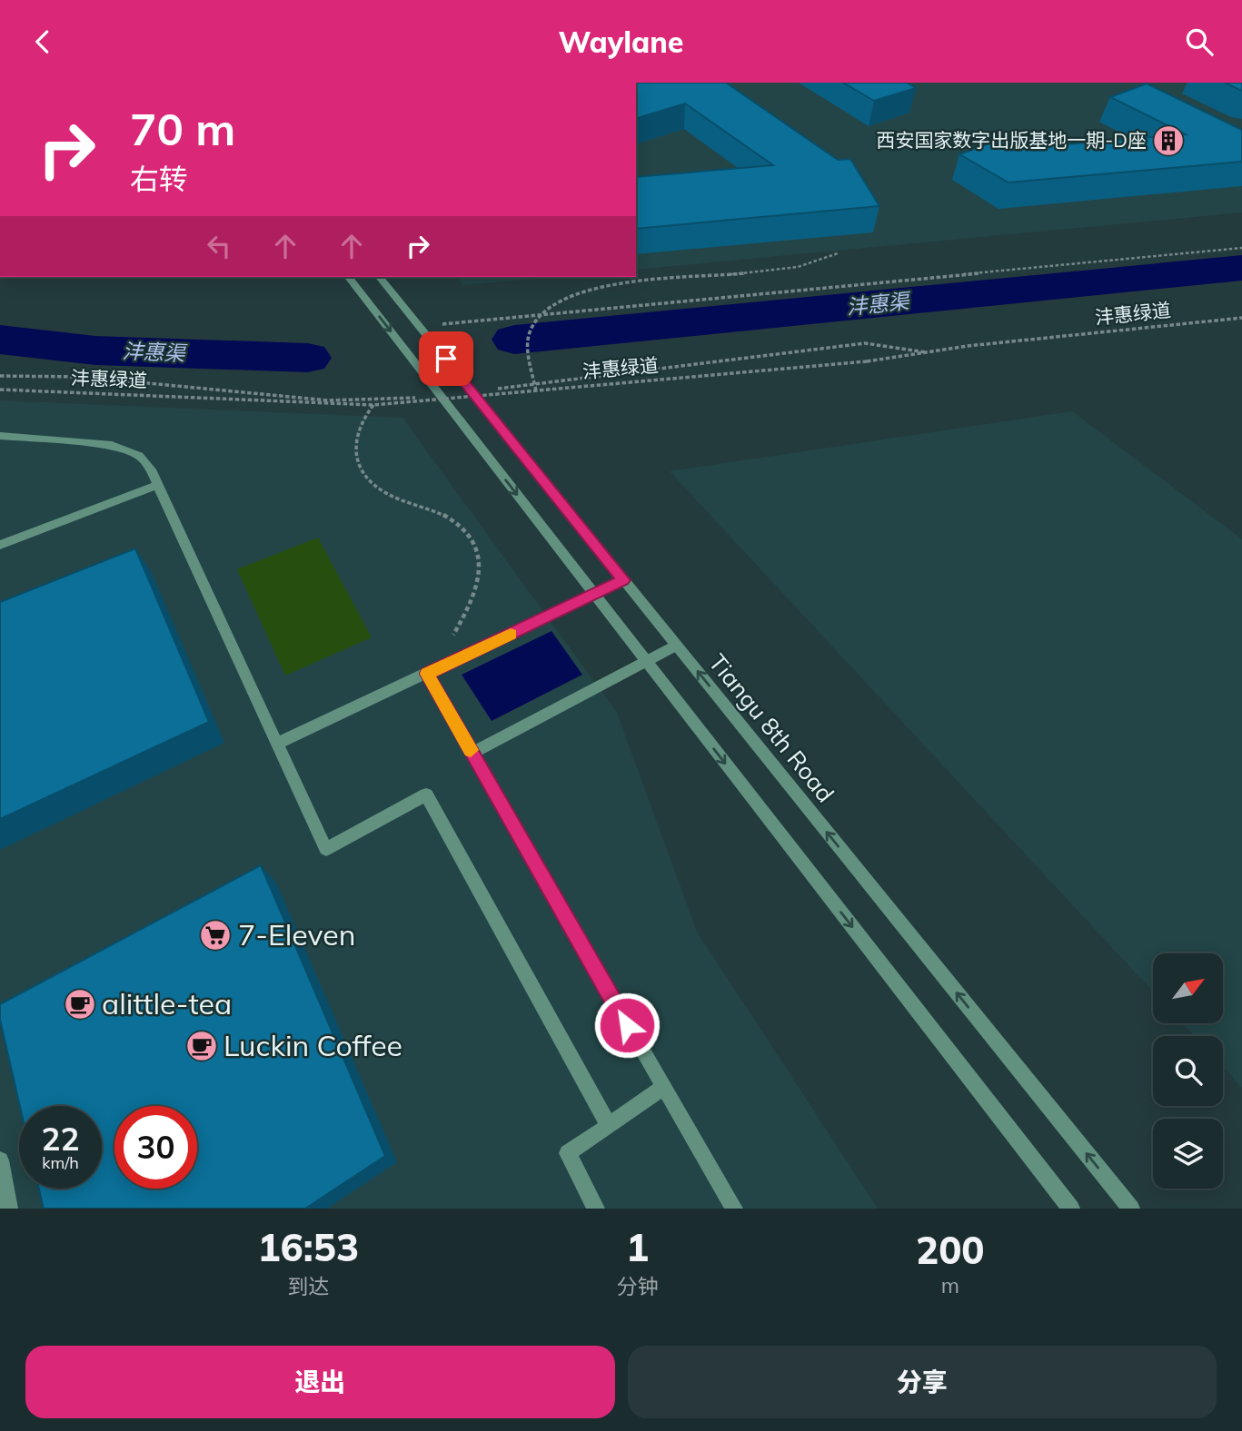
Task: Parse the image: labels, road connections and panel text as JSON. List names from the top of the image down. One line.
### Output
{"streets":{"street":["Tiangu 8th Road"],"path":["沣惠绿道"]},"water":["沣惠渠"],"places":{"building":["西安国家数字出版基地一期-D座"],"supermarket":["7-Eleven"],"cafe":["alittle-tea","Luckin Coffee"]},"north":"top right","page":{"header":"Waylane","turn":["70 m","右转"],"speed":"22 km/h","limit":"30","eta":["16:53","到达","1","分钟","200","m"],"buttons":["退出","分享"]}}
